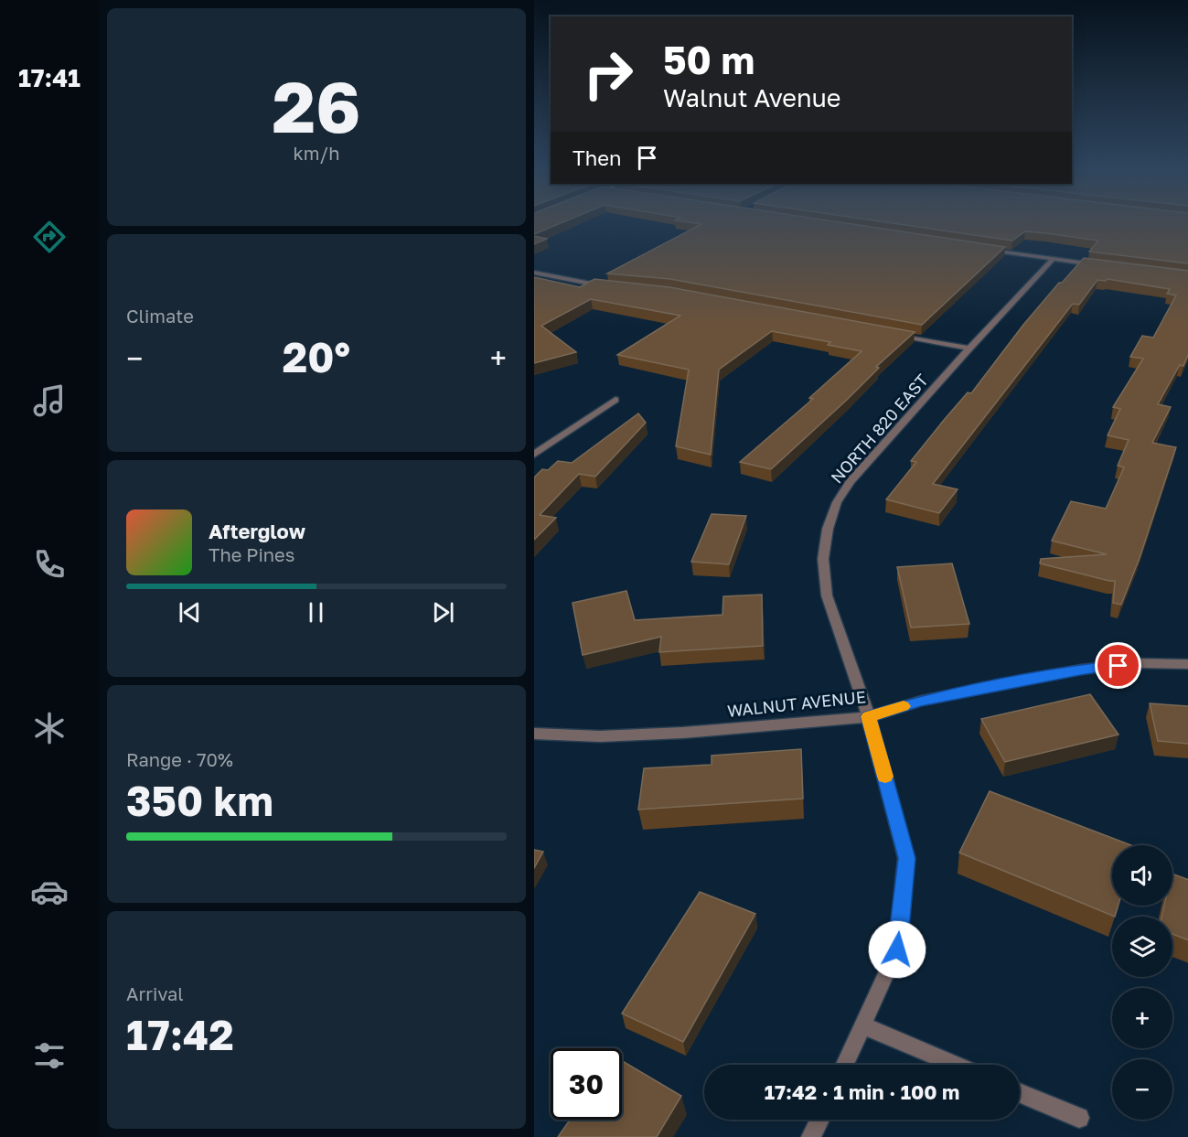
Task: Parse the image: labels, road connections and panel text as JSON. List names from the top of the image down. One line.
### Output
{"streets":{"street":["NORTH 820 EAST","WALNUT AVENUE"]},"crossings":[["NORTH 820 EAST","WALNUT AVENUE"]],"page":{"tabs":"17:41","tile":[["26","km/h"],"Climate",["Range · 70%","350 km"],["Arrival","17:42"]],"turn":["50 m","Walnut Avenue"],"then":"Then","heat":["−","20°","+"],"song":["Afterglow","The Pines"],"map_buttons":["+","−"],"limit":"30","trip":"17:42 · 1 min · 100 m"}}
